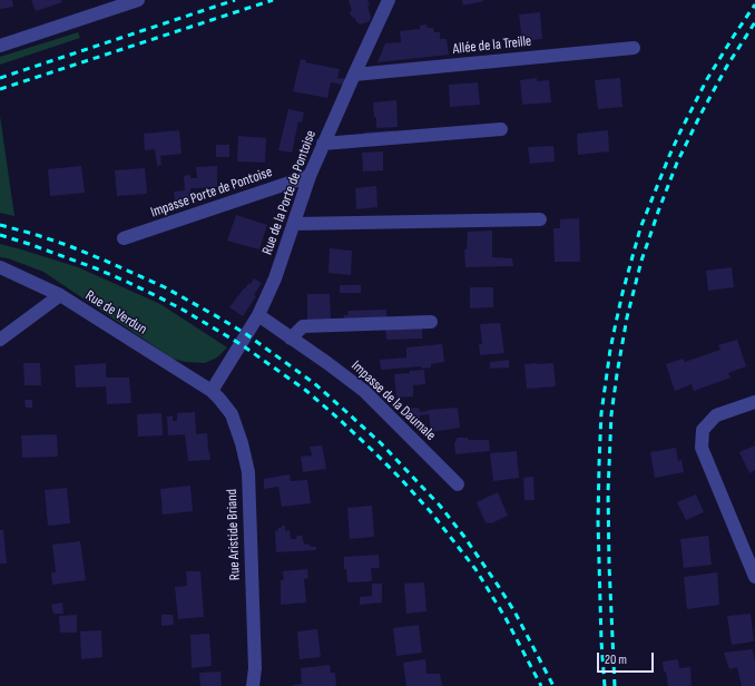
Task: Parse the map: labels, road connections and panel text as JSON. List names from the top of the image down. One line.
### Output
{"streets":{"street":["Allée de la Treille","Impasse Porte de Pontoise","Rue de la Porte de Pontoise","Rue de Verdun","Impasse de la Daumale","Rue Aristide Briand"]},"crossings":[["Allée de la Treille","Rue de la Porte de Pontoise"],["Impasse Porte de Pontoise","Rue de la Porte de Pontoise"],["Rue de la Porte de Pontoise","Rue de Verdun"],["Rue de la Porte de Pontoise","Impasse de la Daumale"],["Rue de la Porte de Pontoise","Rue Aristide Briand"],["Rue de Verdun","Rue Aristide Briand"]],"scale_bar":"20 m"}
